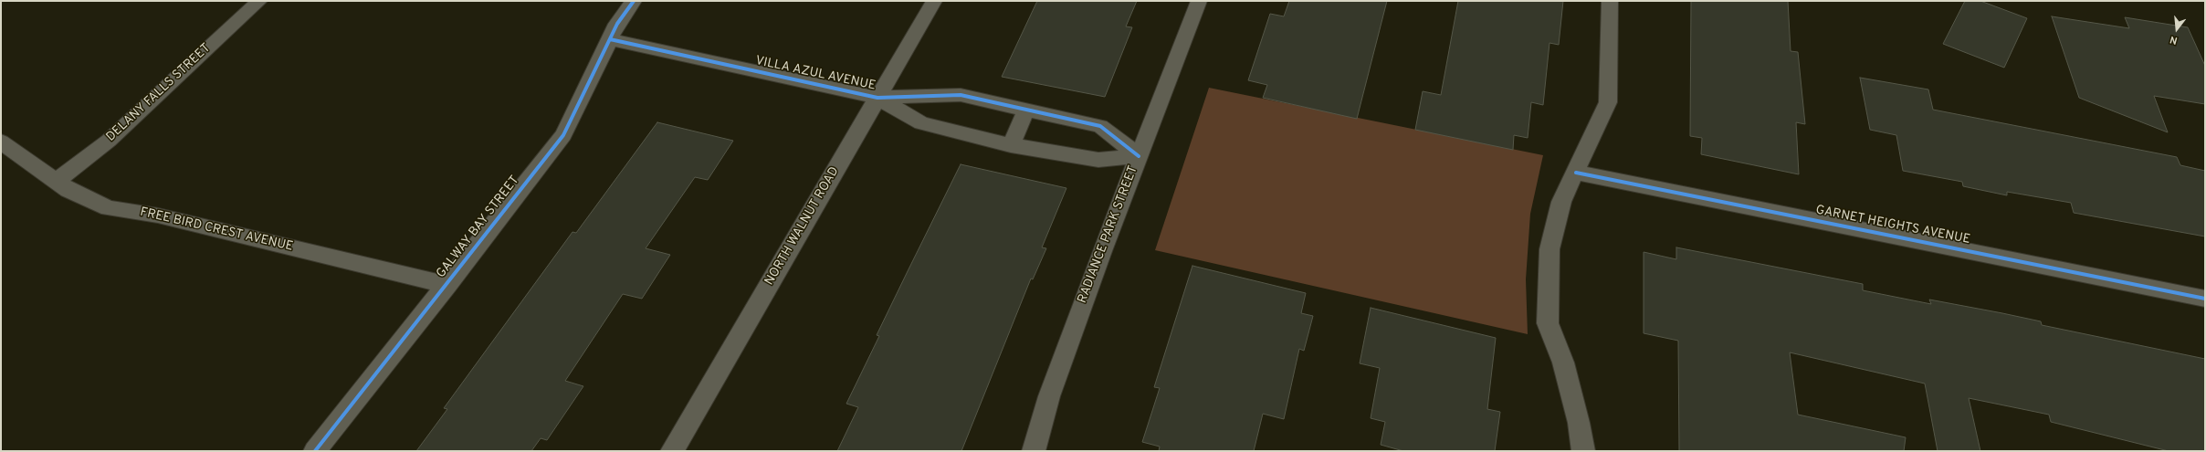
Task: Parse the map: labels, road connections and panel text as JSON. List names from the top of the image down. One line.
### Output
{"streets":{"street":["VILLA AZUL AVENUE","DELANY FALLS STREET","GARNET HEIGHTS AVENUE","NORTH WALNUT ROAD","GALWAY BAY STREET","FREE BIRD CREST AVENUE","RADIANCE PARK STREET"]},"crossings":[["VILLA AZUL AVENUE","NORTH WALNUT ROAD"],["VILLA AZUL AVENUE","GALWAY BAY STREET"],["VILLA AZUL AVENUE","RADIANCE PARK STREET"],["DELANY FALLS STREET","FREE BIRD CREST AVENUE"],["GALWAY BAY STREET","FREE BIRD CREST AVENUE"]],"north":"bottom"}
